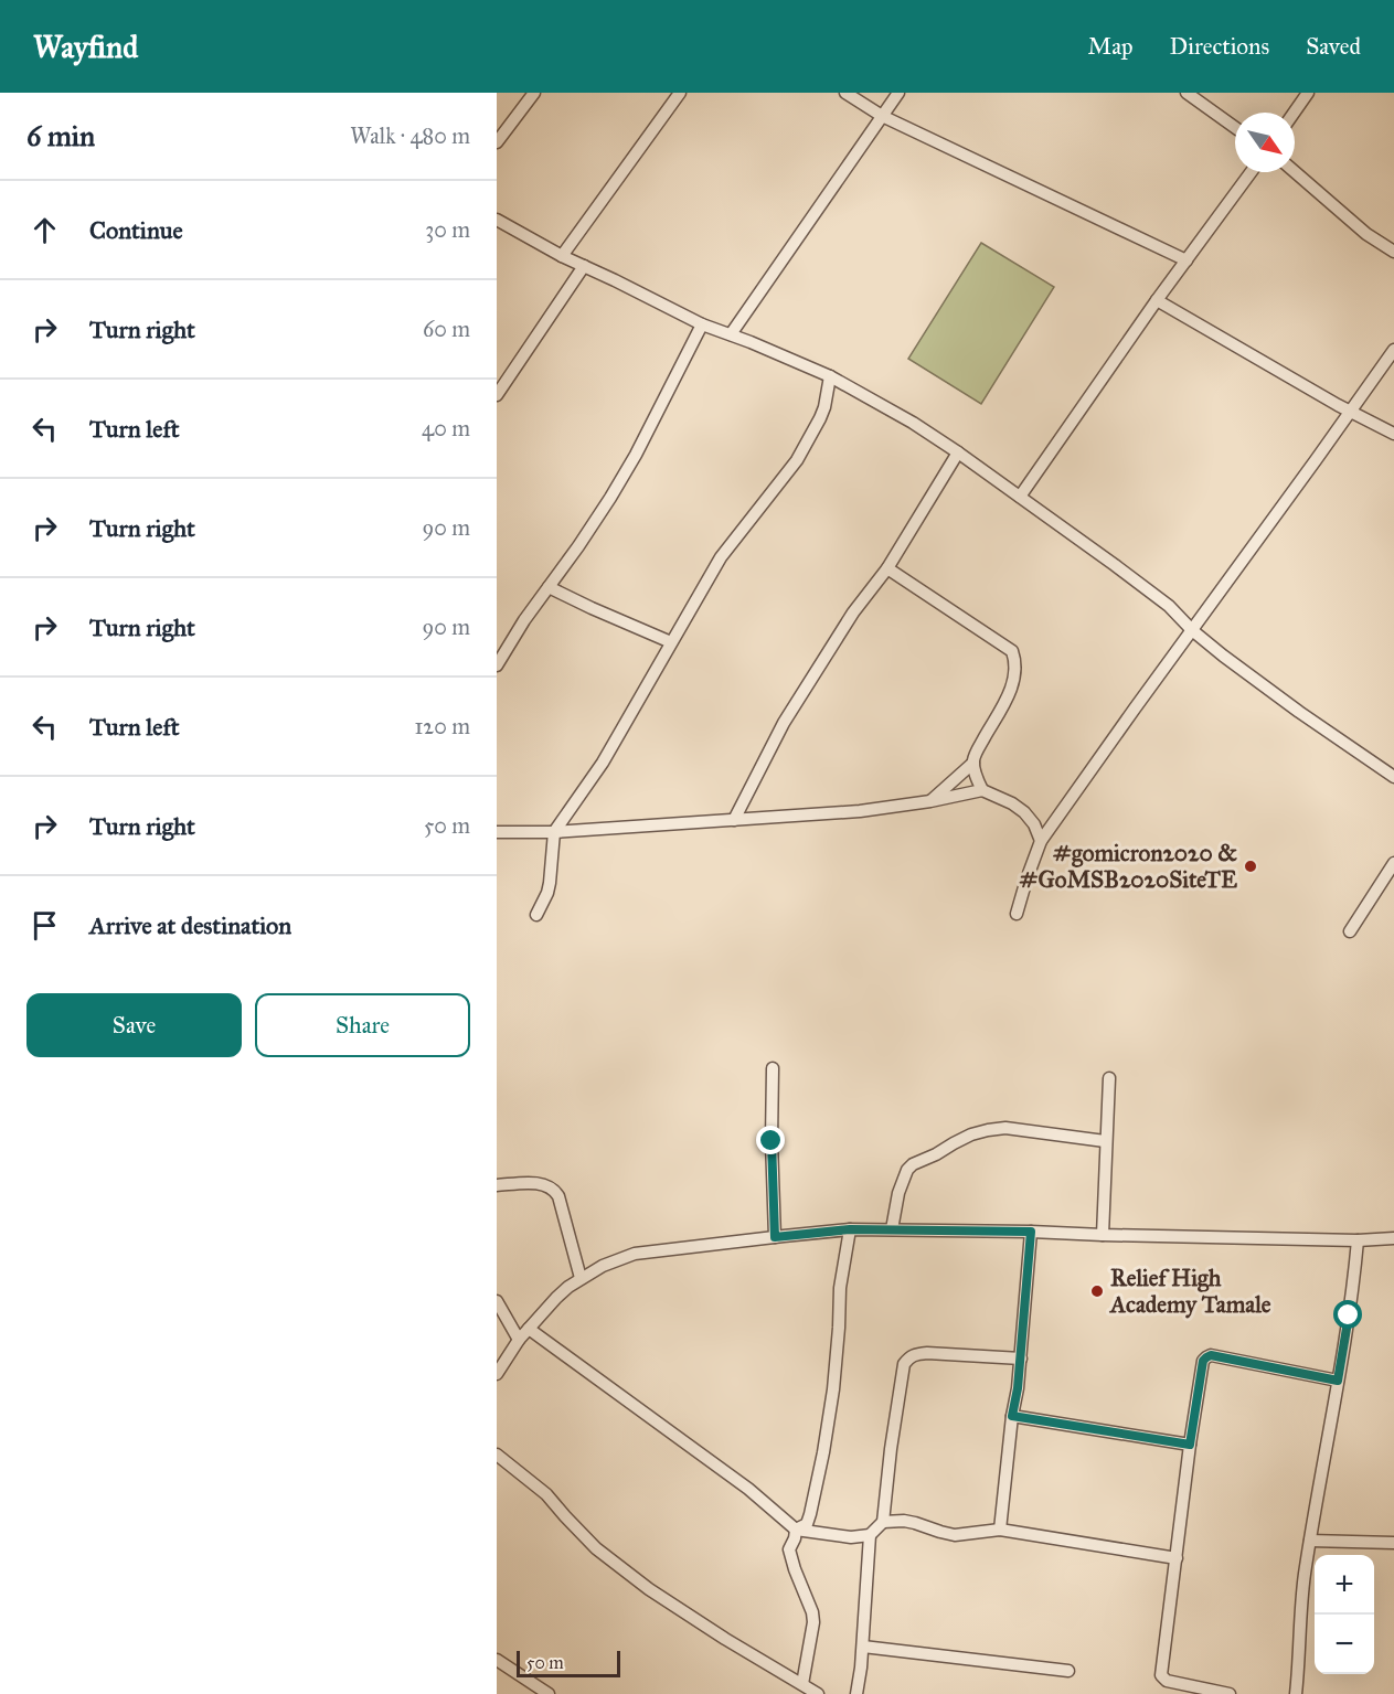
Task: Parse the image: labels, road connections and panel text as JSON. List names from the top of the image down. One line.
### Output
{"places":["#gomicron2020 & #GoMSB2020SiteTE","Relief High Academy Tamale"],"scale_bar":"50 m","north":"bottom right","page":{"header":"Wayfind","nav":["Map","Directions","Saved"],"heading":["6 min","Walk · 480 m"],"list":[["Continue","30 m"],["Turn right","60 m"],["Turn left","40 m"],["Turn right","90 m"],["Turn right","90 m"],["Turn left","120 m"],["Turn right","50 m"],"Arrive at destination"],"buttons":["Save","Share"],"map_buttons":["+","−"],"scale":"50 m"}}
